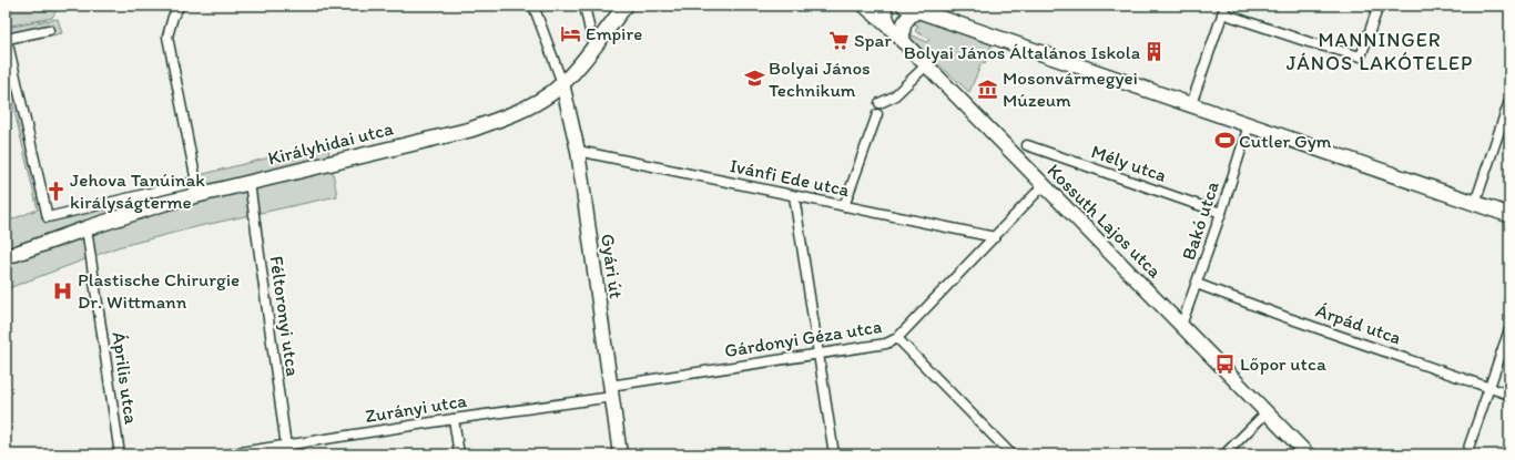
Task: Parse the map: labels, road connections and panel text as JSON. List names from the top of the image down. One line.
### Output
{"streets":{"main road":["Királyhidai utca","Kossuth Lajos utca","Gyári út"],"street":["Mély utca","Ivánfi Ede utca","Bakó utca","Féltoronyi utca","Árpád utca","Gárdonyi Géza utca","Április utca","Zurányi utca"]},"crossings":[["Királyhidai utca","Gyári út"],["Királyhidai utca","Féltoronyi utca"],["Királyhidai utca","Április utca"],["Mély utca","Bakó utca"],["Ivánfi Ede utca","Gyári út"],["Ivánfi Ede utca","Gárdonyi Géza utca"],["Kossuth Lajos utca","Bakó utca"],["Kossuth Lajos utca","Gárdonyi Géza utca"],["Bakó utca","Árpád utca"],["Gyári út","Gárdonyi Géza utca"],["Gyári út","Zurányi utca"],["Féltoronyi utca","Zurányi utca"],["Gárdonyi Géza utca","Zurányi utca"]],"districts":["MANNINGER JÁNOS LAKÓTELEP"],"places":{"hotel":["Empire"],"supermarket":["Spar"],"building":["Bolyai János Általános Iskola"],"school or university":["Bolyai János Technikum"],"museum":["Mosonvármegyei Múzeum"],"sports":["Cutler Gym"],"church":["Jehova Tanúinak királyságterme"],"hospital":["Plastische Chirurgie Dr. Wittmann"],"bus stop":["Lőpor utca"]}}
